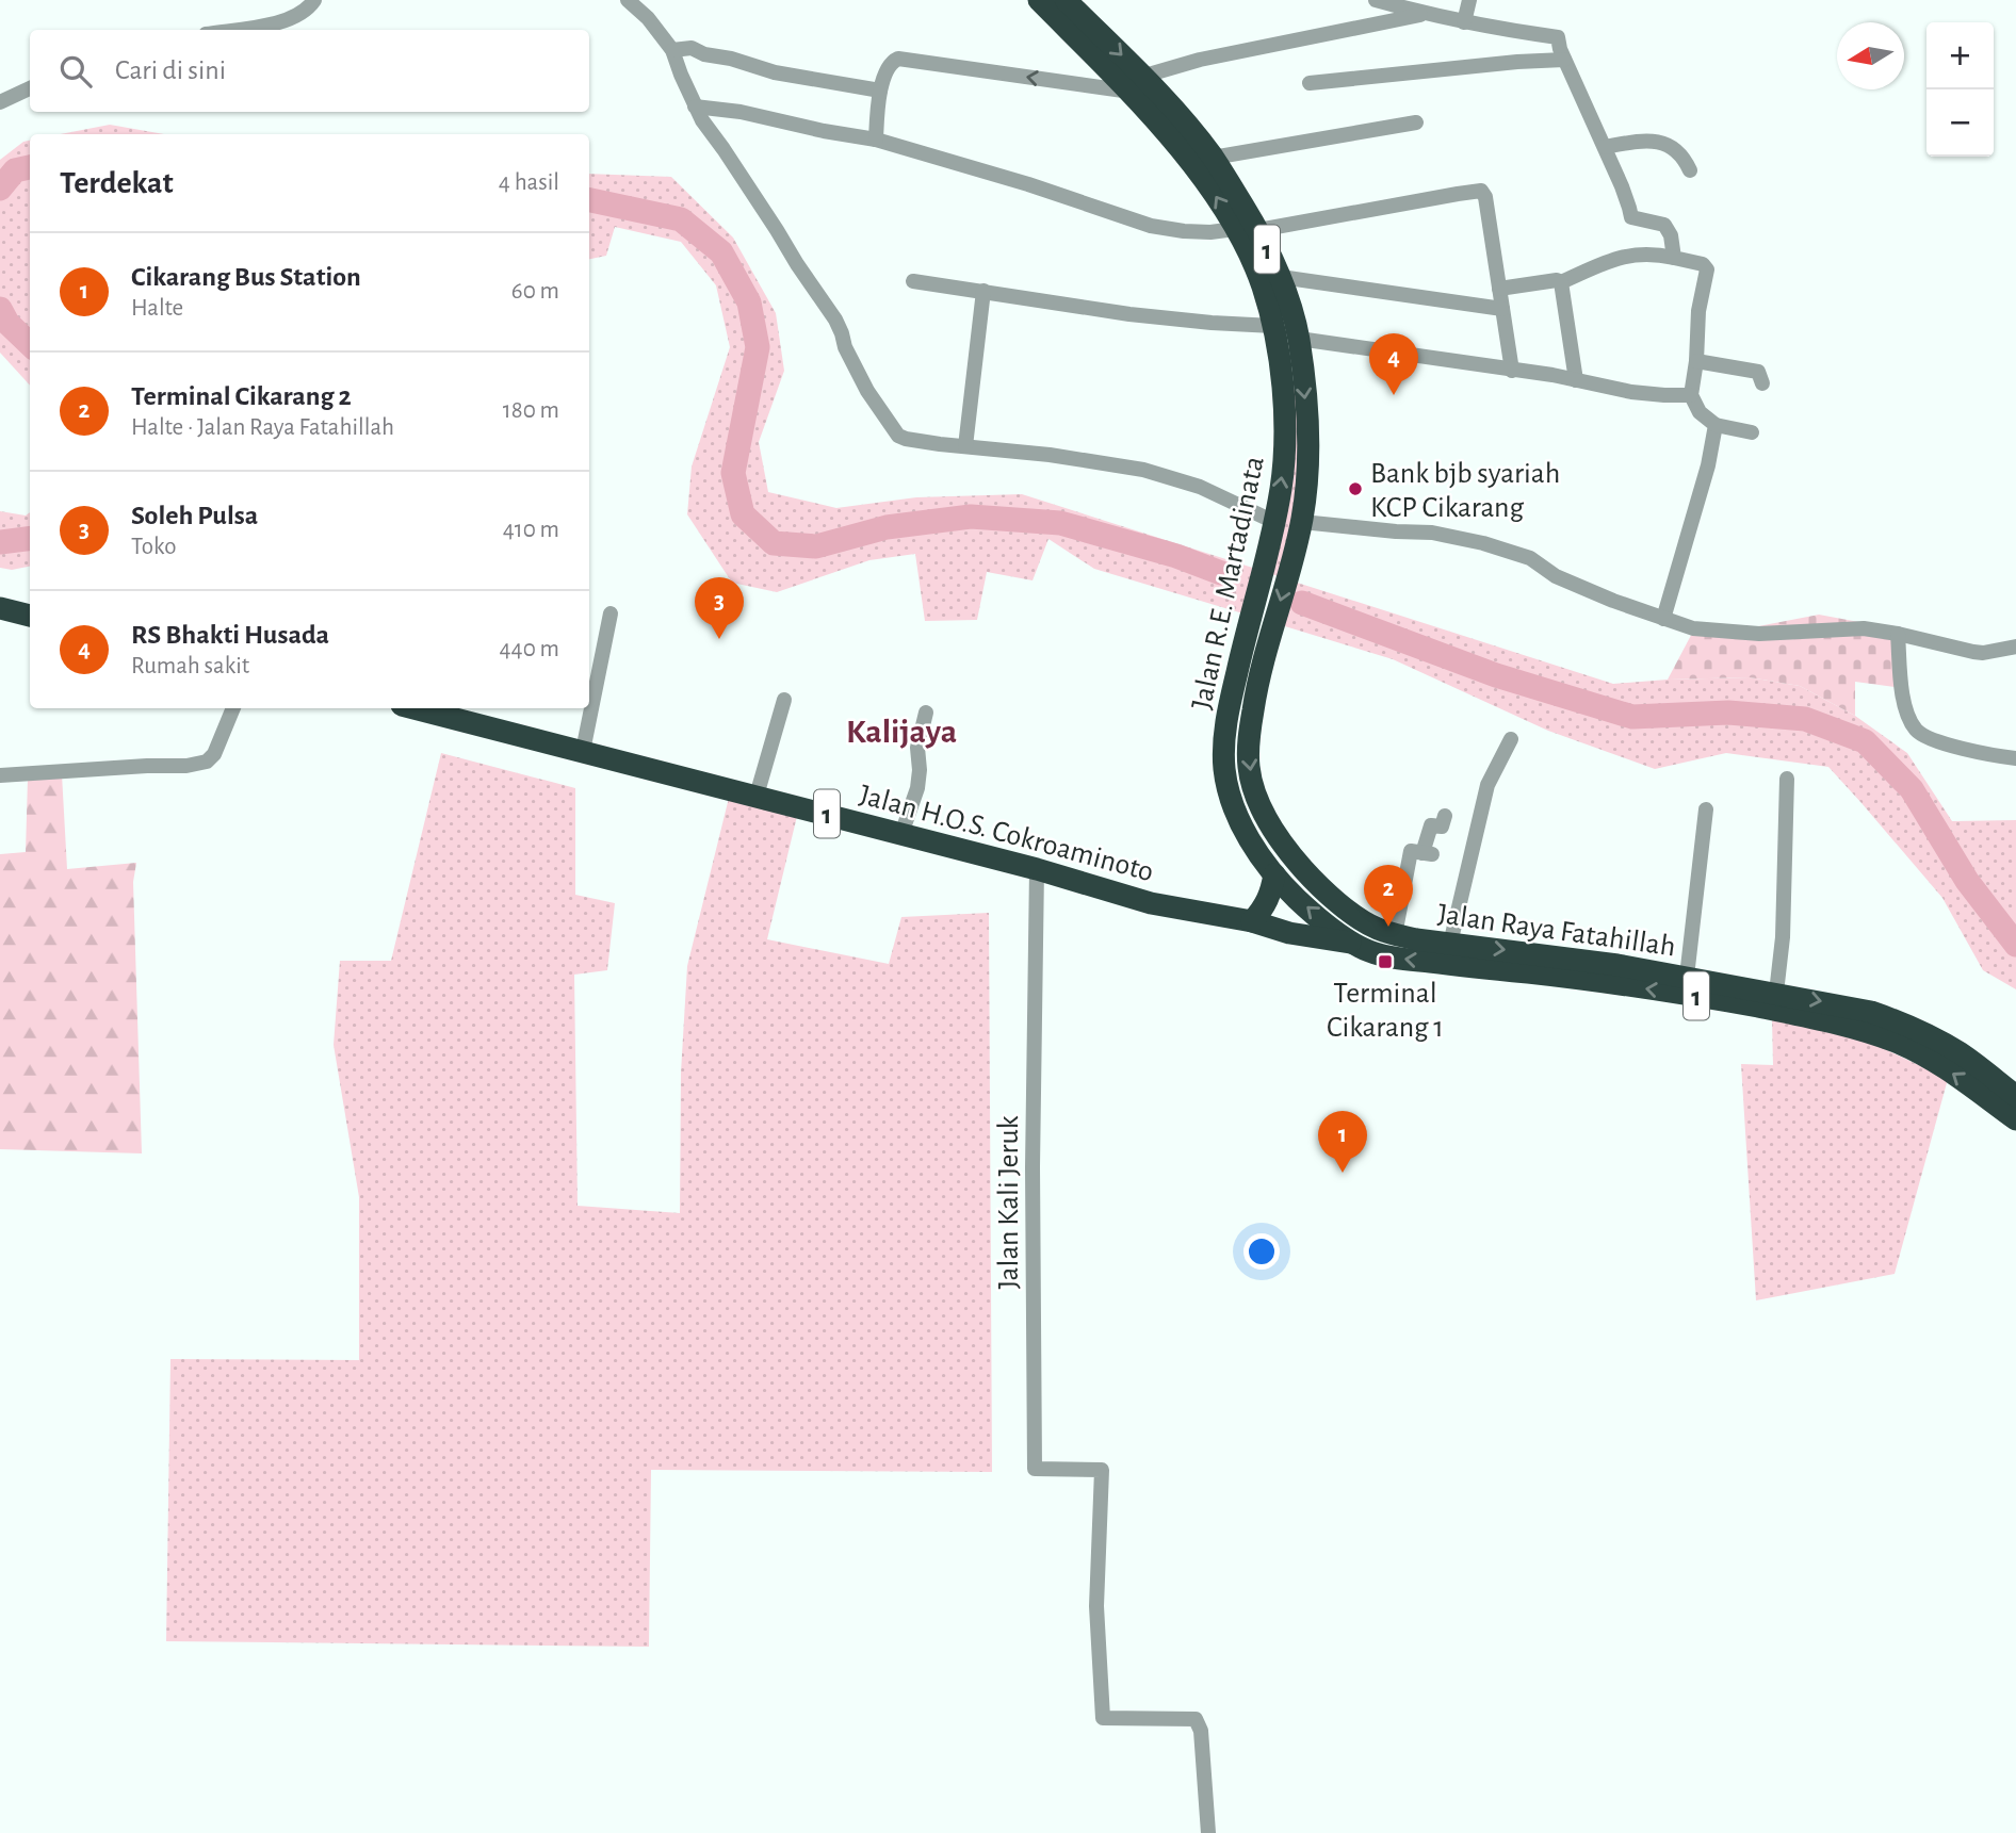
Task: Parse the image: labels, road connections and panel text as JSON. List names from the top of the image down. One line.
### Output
{"streets":{"highway":["1","Jalan R.E. Martadinata","Jalan H.O.S. Cokroaminoto","Jalan Raya Fatahillah"],"street":["Jalan Kali Jeruk"]},"crossings":[["Jalan R.E. Martadinata","Jalan H.O.S. Cokroaminoto"],["Jalan R.E. Martadinata","Jalan Raya Fatahillah"],["Jalan H.O.S. Cokroaminoto","Jalan Raya Fatahillah"],["Jalan H.O.S. Cokroaminoto","Jalan Kali Jeruk"]],"districts":["Kalijaya"],"places":{"other":["Bank bjb syariah KCP Cikarang"],"transit":["Terminal Cikarang 1"]},"north":"left","page":{"map_buttons":["+","−"],"search":"Cari di sini","heading":["Terdekat","4 hasil"],"list":[{"mark":"1","name":"Cikarang Bus Station","note":"Halte","value":"60 m"},{"mark":"2","name":"Terminal Cikarang 2","note":"Halte · Jalan Raya Fatahillah","value":"180 m"},{"mark":"3","name":"Soleh Pulsa","note":"Toko","value":"410 m"},{"mark":"4","name":"RS Bhakti Husada","note":"Rumah sakit","value":"440 m"}],"pins":["4","3","2","1"]}}
